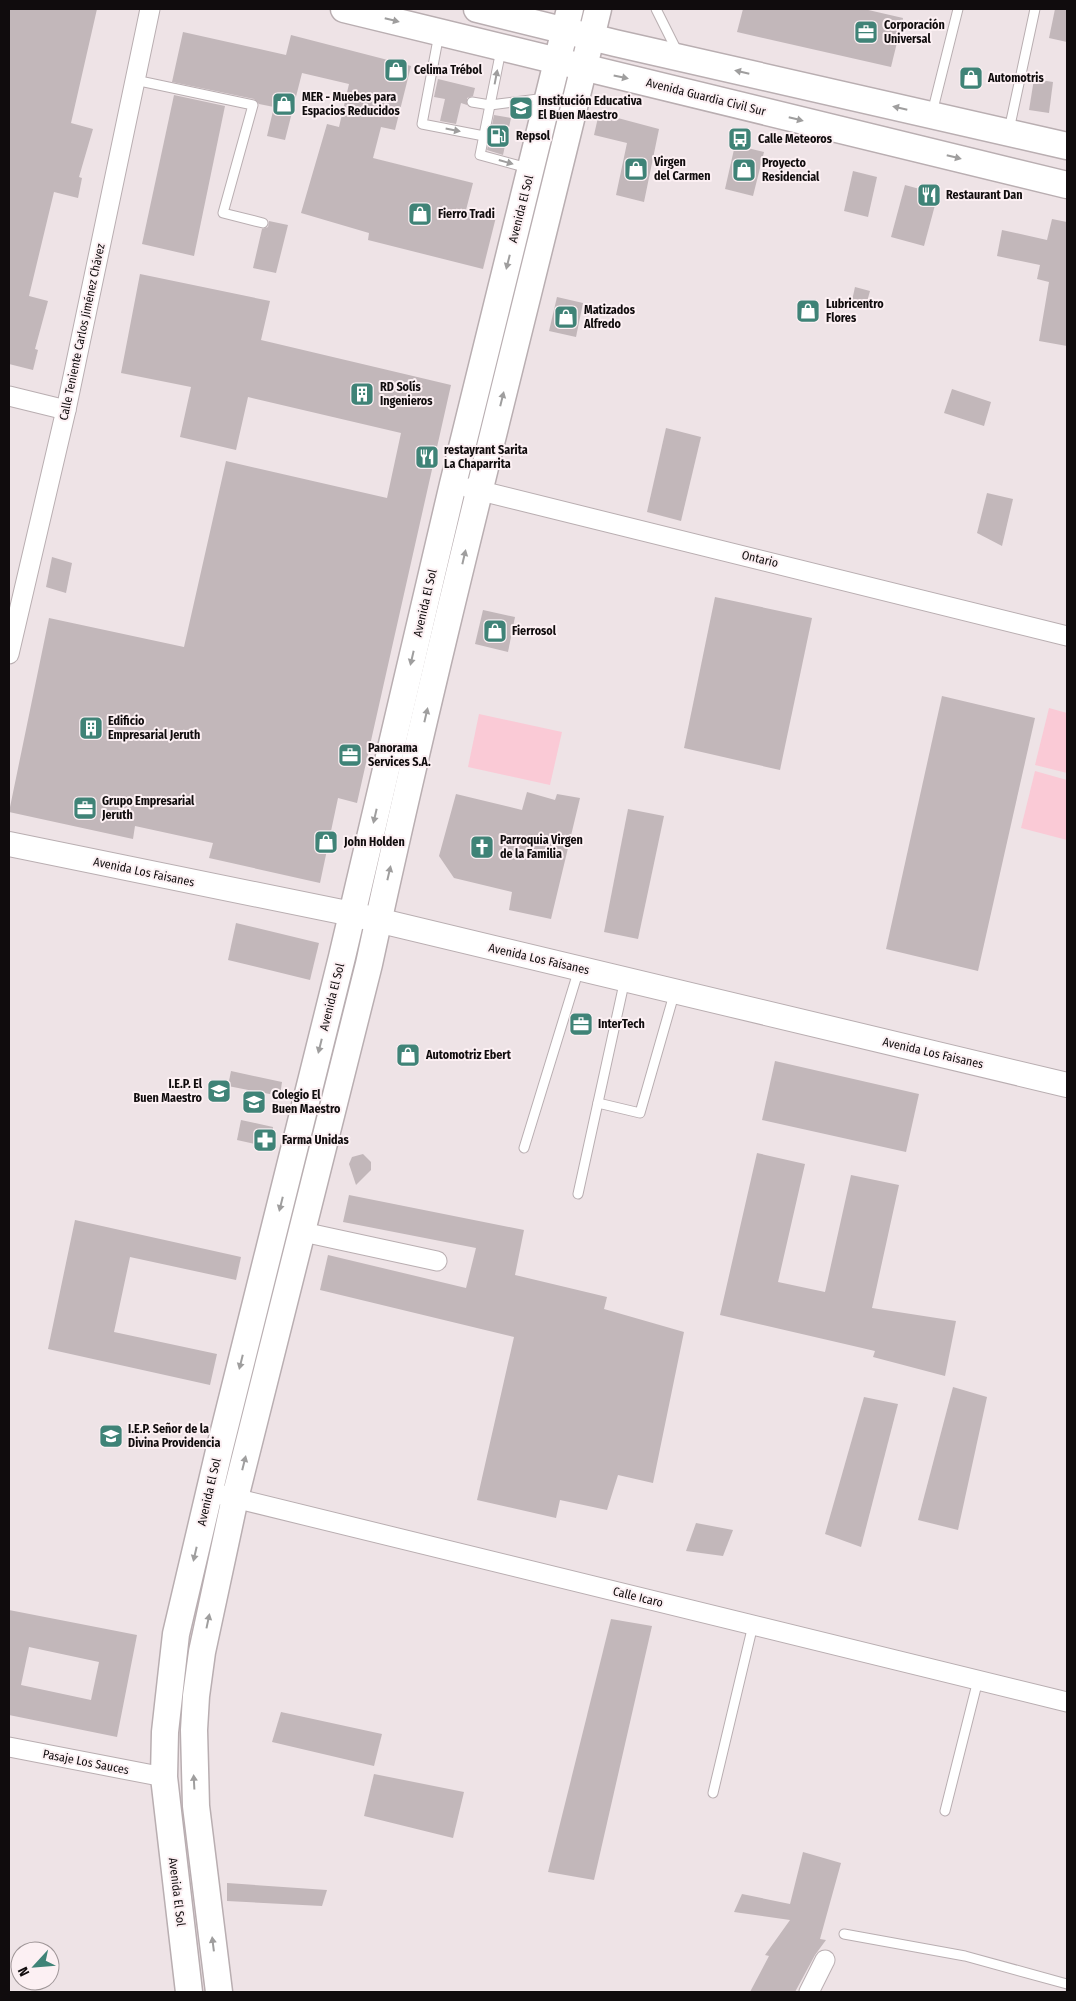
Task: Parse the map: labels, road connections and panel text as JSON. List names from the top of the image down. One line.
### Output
{"streets":{"main road":["Avenida Guardia Civil Sur","Avenida El Sol"],"street":["Calle Teniente Carlos Jiménez Chávez","Ontario","Avenida Los Faisanes","Calle Icaro","Pasaje Los Sauces"]},"crossings":[["Avenida Guardia Civil Sur","Avenida El Sol"],["Avenida El Sol","Ontario"],["Avenida El Sol","Avenida Los Faisanes"],["Avenida El Sol","Calle Icaro"],["Avenida El Sol","Pasaje Los Sauces"]],"places":{"office":["Corporación Universal","Panorama Services S.A.","Grupo Empresarial Jeruth","InterTech"],"shop":["Celima Trébol","Automotris","MER - Muebes para Espacios Reducidos","Virgen del Carmen","Proyecto Residencial","Fierro Tradi","Lubricentro Flores","Matizados Alfredo","Fierrosol","John Holden","Automotriz Ebert"],"school or university":["Institución Educativa El Buen Maestro","I.E.P. El Buen Maestro","Colegio El Buen Maestro","I.E.P. Señor de la Divina Providencia"],"fuel station":["Repsol"],"bus stop":["Calle Meteoros"],"restaurant":["Restaurant Dan","restayrant Sarita La Chaparrita"],"building":["RD Solís Ingenieros","Edificio Empresarial Jeruth"],"church":["Parroquia Virgen de la Familia"],"pharmacy":["Farma Unidas"]},"north":"bottom left"}
